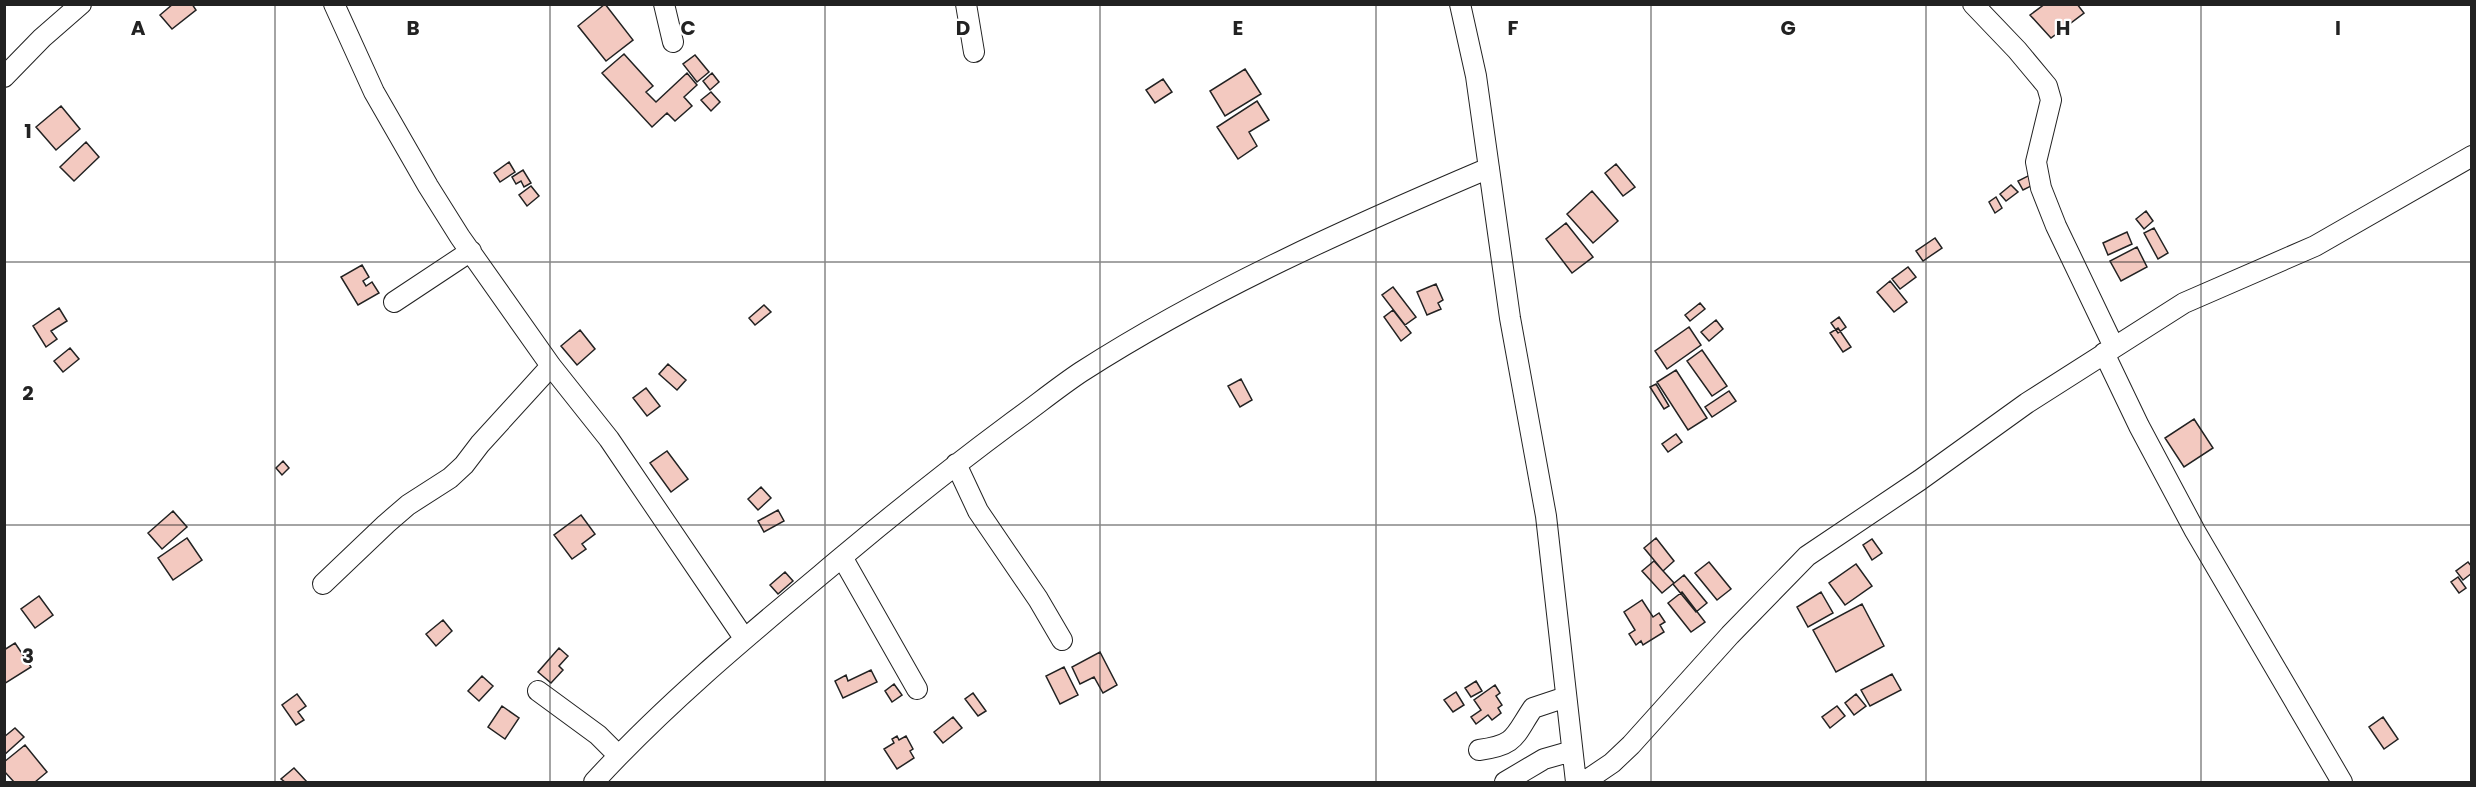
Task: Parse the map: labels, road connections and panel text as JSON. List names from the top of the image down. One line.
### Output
{"grid":{"columns":["A","B","C","D","E","F","G","H","I"],"rows":["1","2","3"]}}
